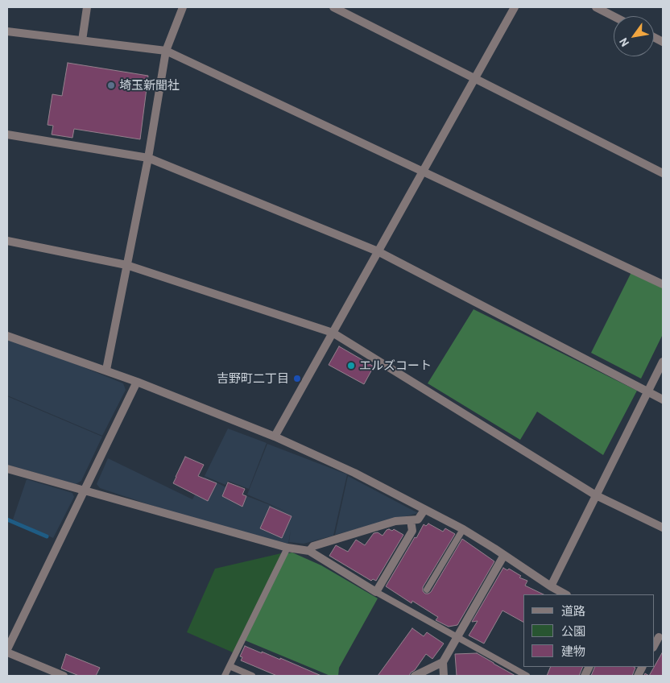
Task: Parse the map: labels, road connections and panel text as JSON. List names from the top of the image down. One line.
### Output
{"places":["埼玉新聞社","エルズコート","吉野町二丁目"],"legend":["道路","公園","建物"],"north":"bottom left"}
